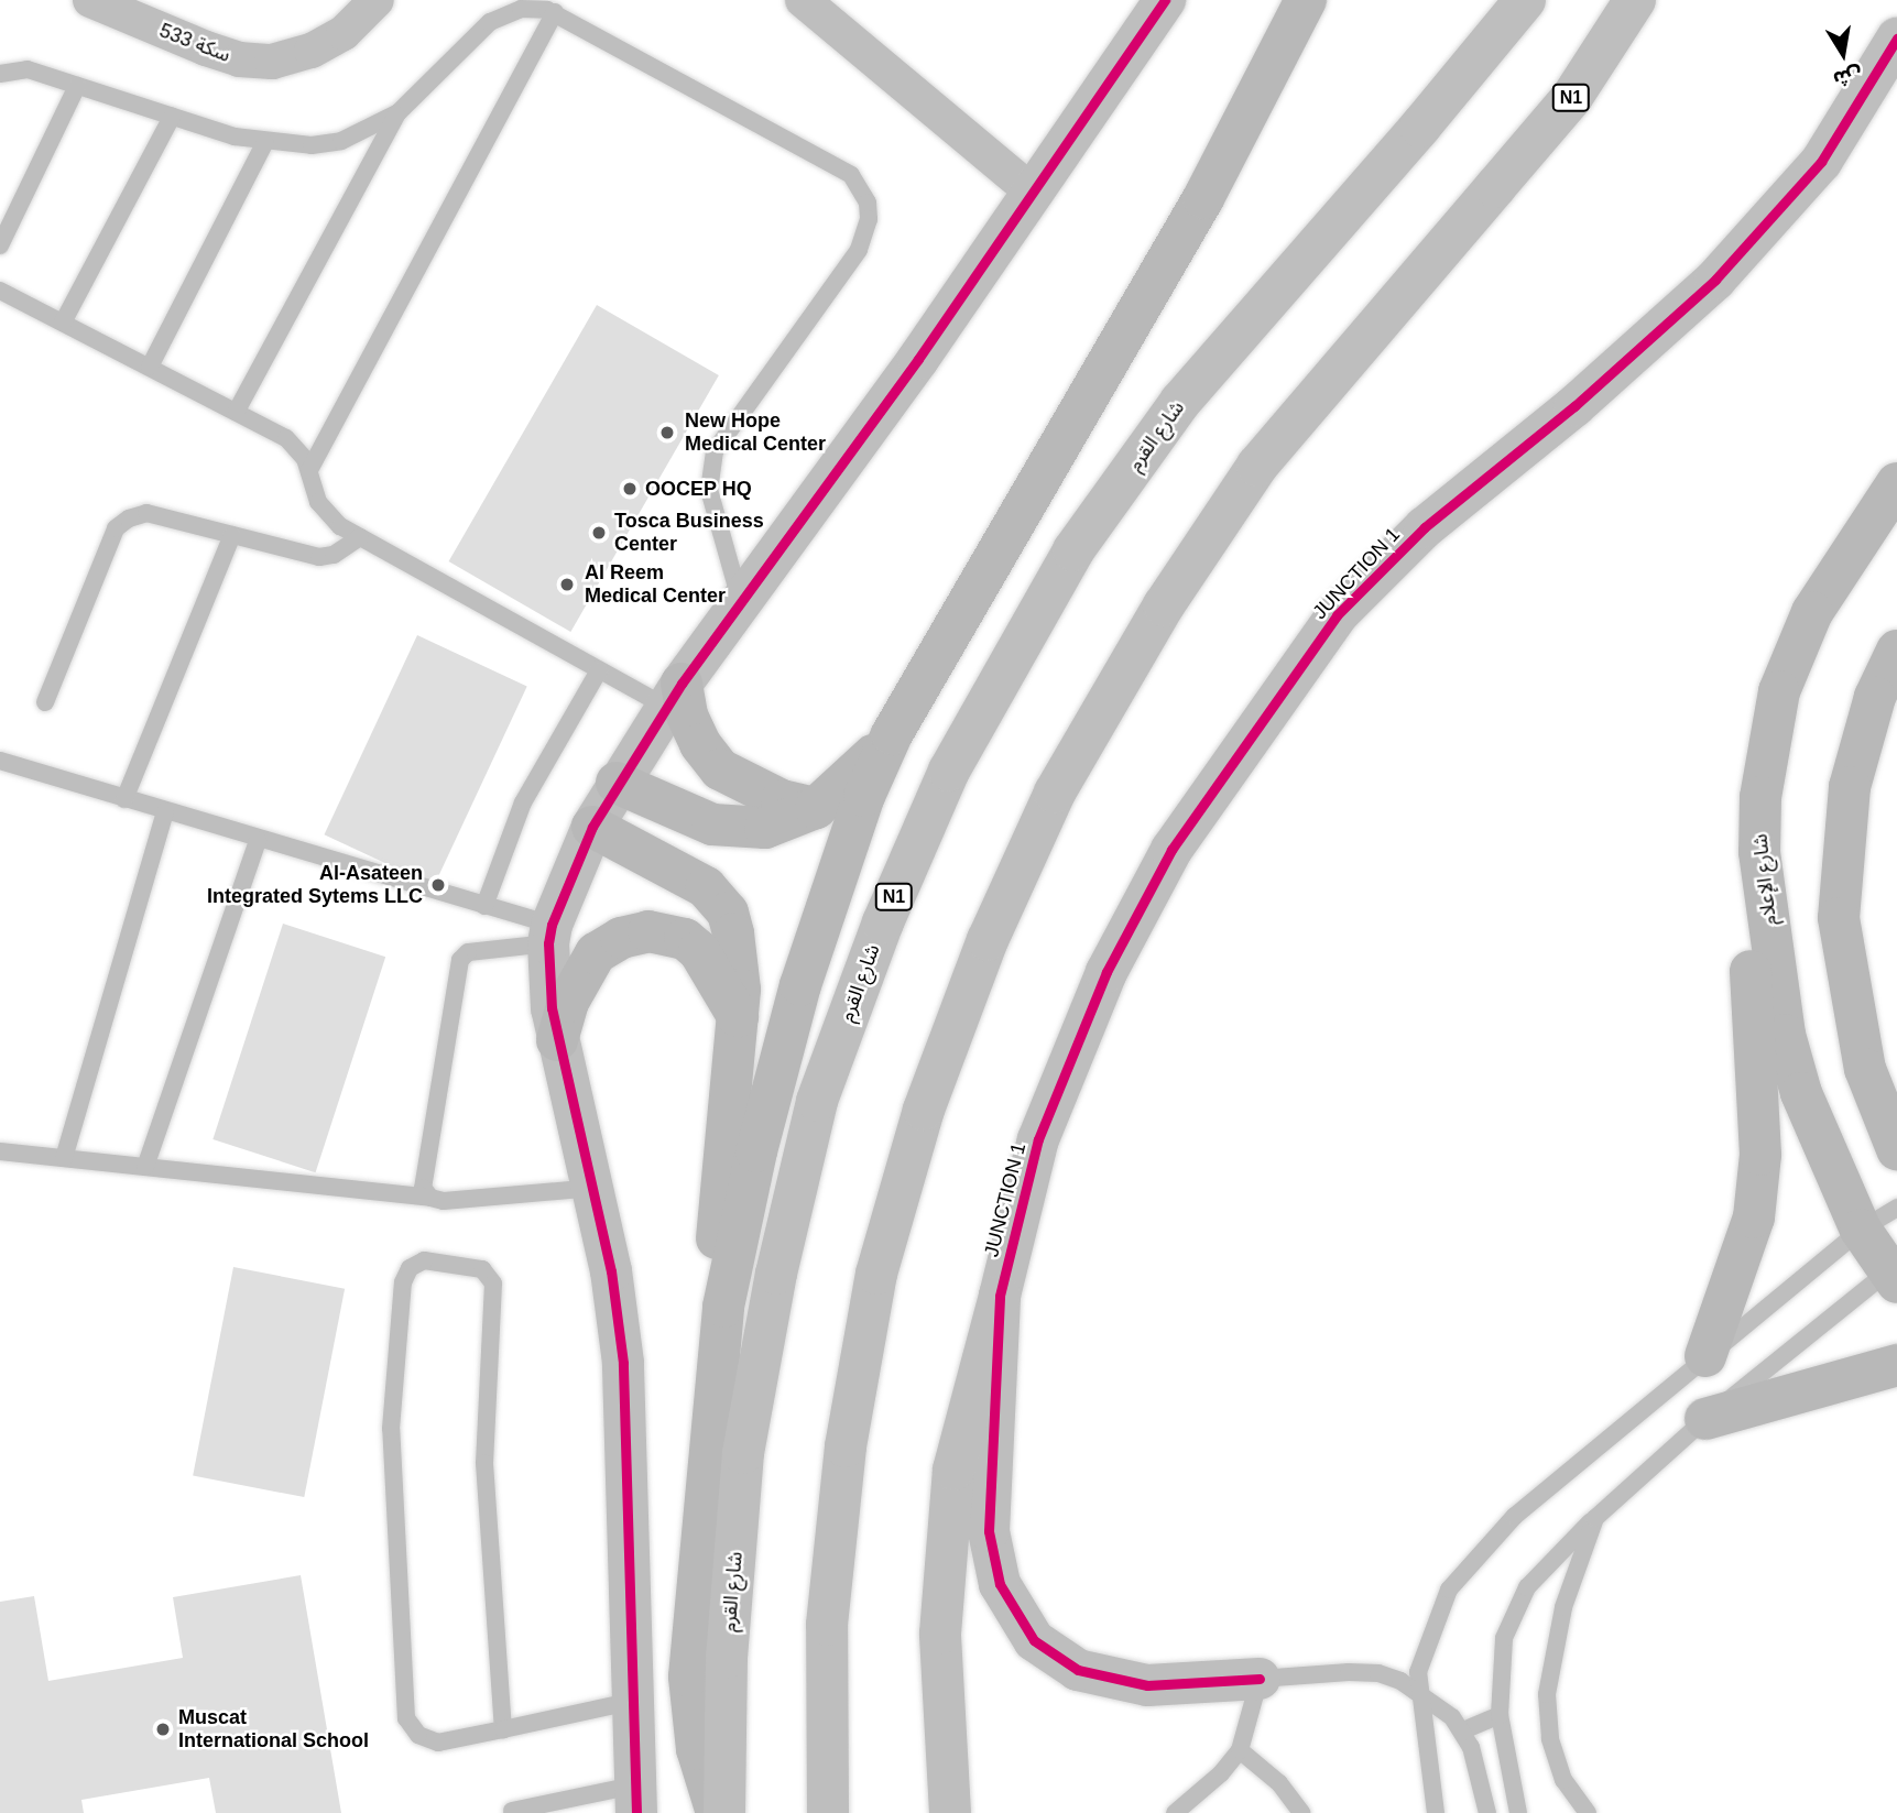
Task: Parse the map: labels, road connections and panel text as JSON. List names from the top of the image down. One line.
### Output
{"streets":{"main road":["N1","شارع القرم","JUNCTION 1","شارع الإعلام"],"street":["سكة 533"]},"places":["New Hope Medical Center","OOCEP HQ","Tosca Business Center","Al Reem Medical Center","Al-Asateen Integrated Sytems LLC","Muscat International School"],"north":"bottom"}
